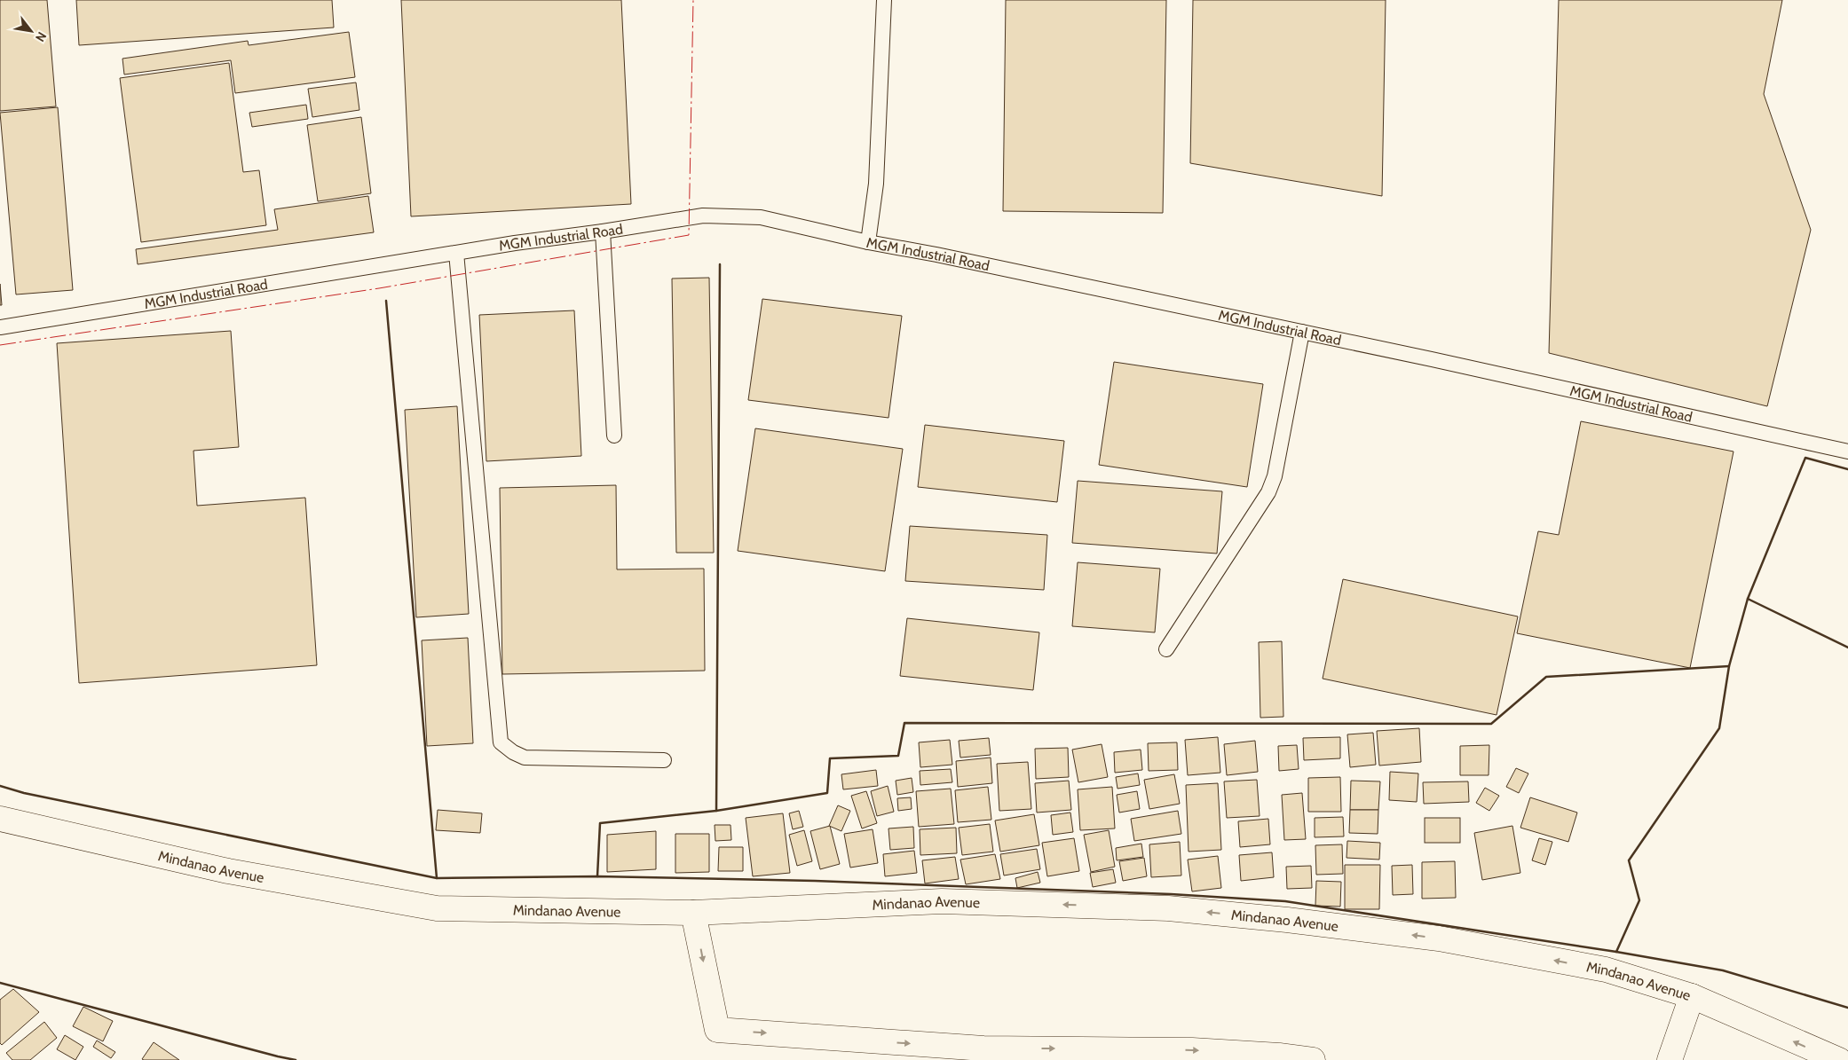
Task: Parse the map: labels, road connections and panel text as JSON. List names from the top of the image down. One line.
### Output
{"streets":{"main road":["Mindanao Avenue"],"lane":["MGM Industrial Road"]},"one_way":["Mindanao Avenue"],"north":"bottom right"}
